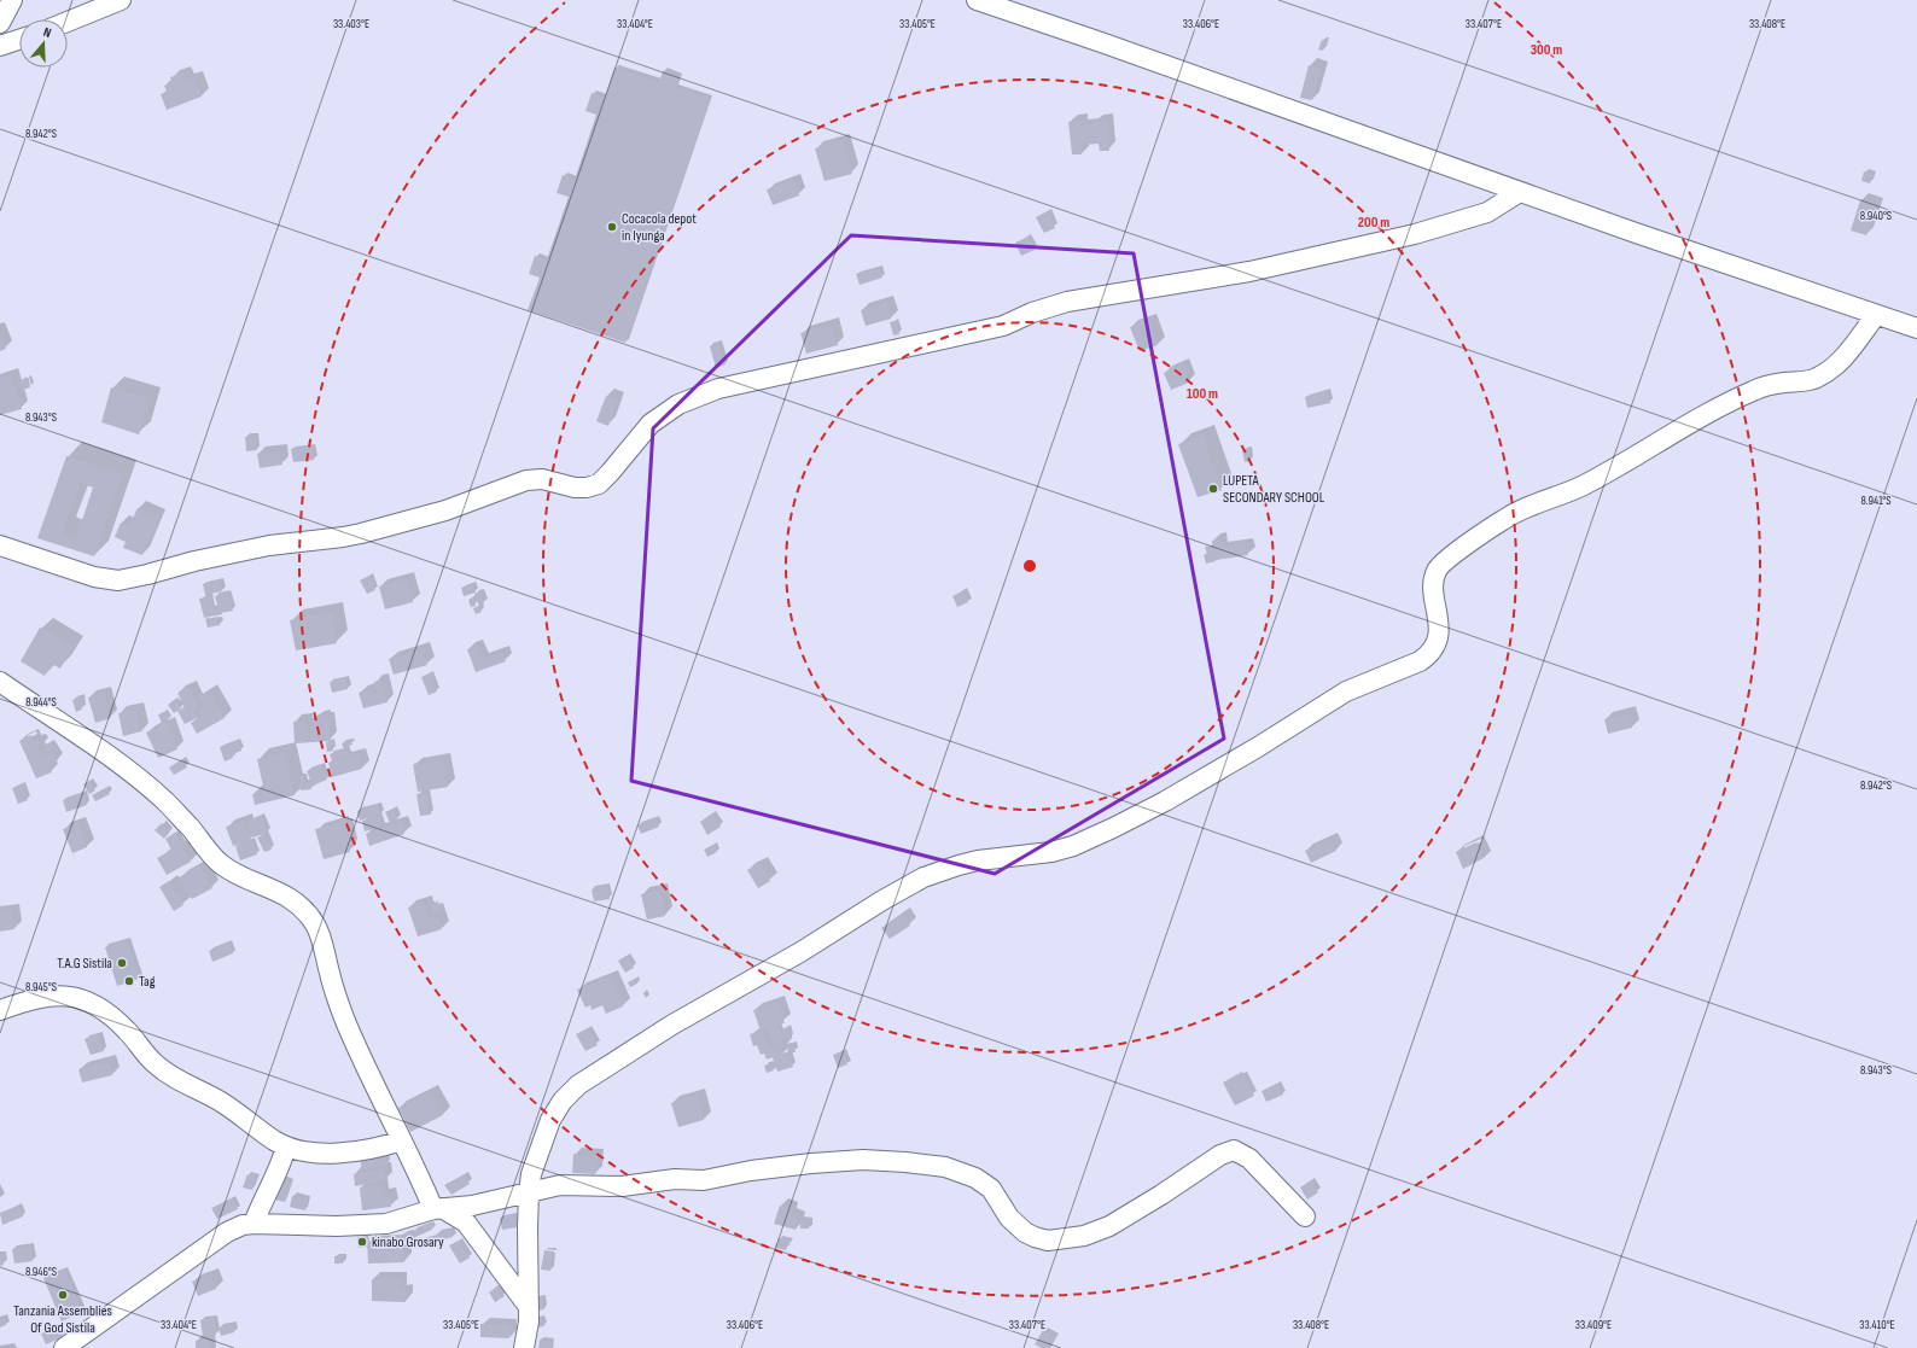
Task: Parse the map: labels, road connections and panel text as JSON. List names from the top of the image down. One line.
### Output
{"places":["Cocacola depot in Iyunga","LUPETA SECONDARY SCHOOL","T.A.G Sistila","Tag","kinabo Grosary","Tanzania Assemblies Of God Sistila"],"north":"top","coordinates":["33.403°E","33.404°E","33.405°E","33.406°E","33.407°E","33.408°E","8.942°S","8.940°S","8.943°S","8.941°S","8.944°S","8.945°S","8.946°S","33.409°E","33.410°E"],"rings":["300 m","200 m","100 m"]}
